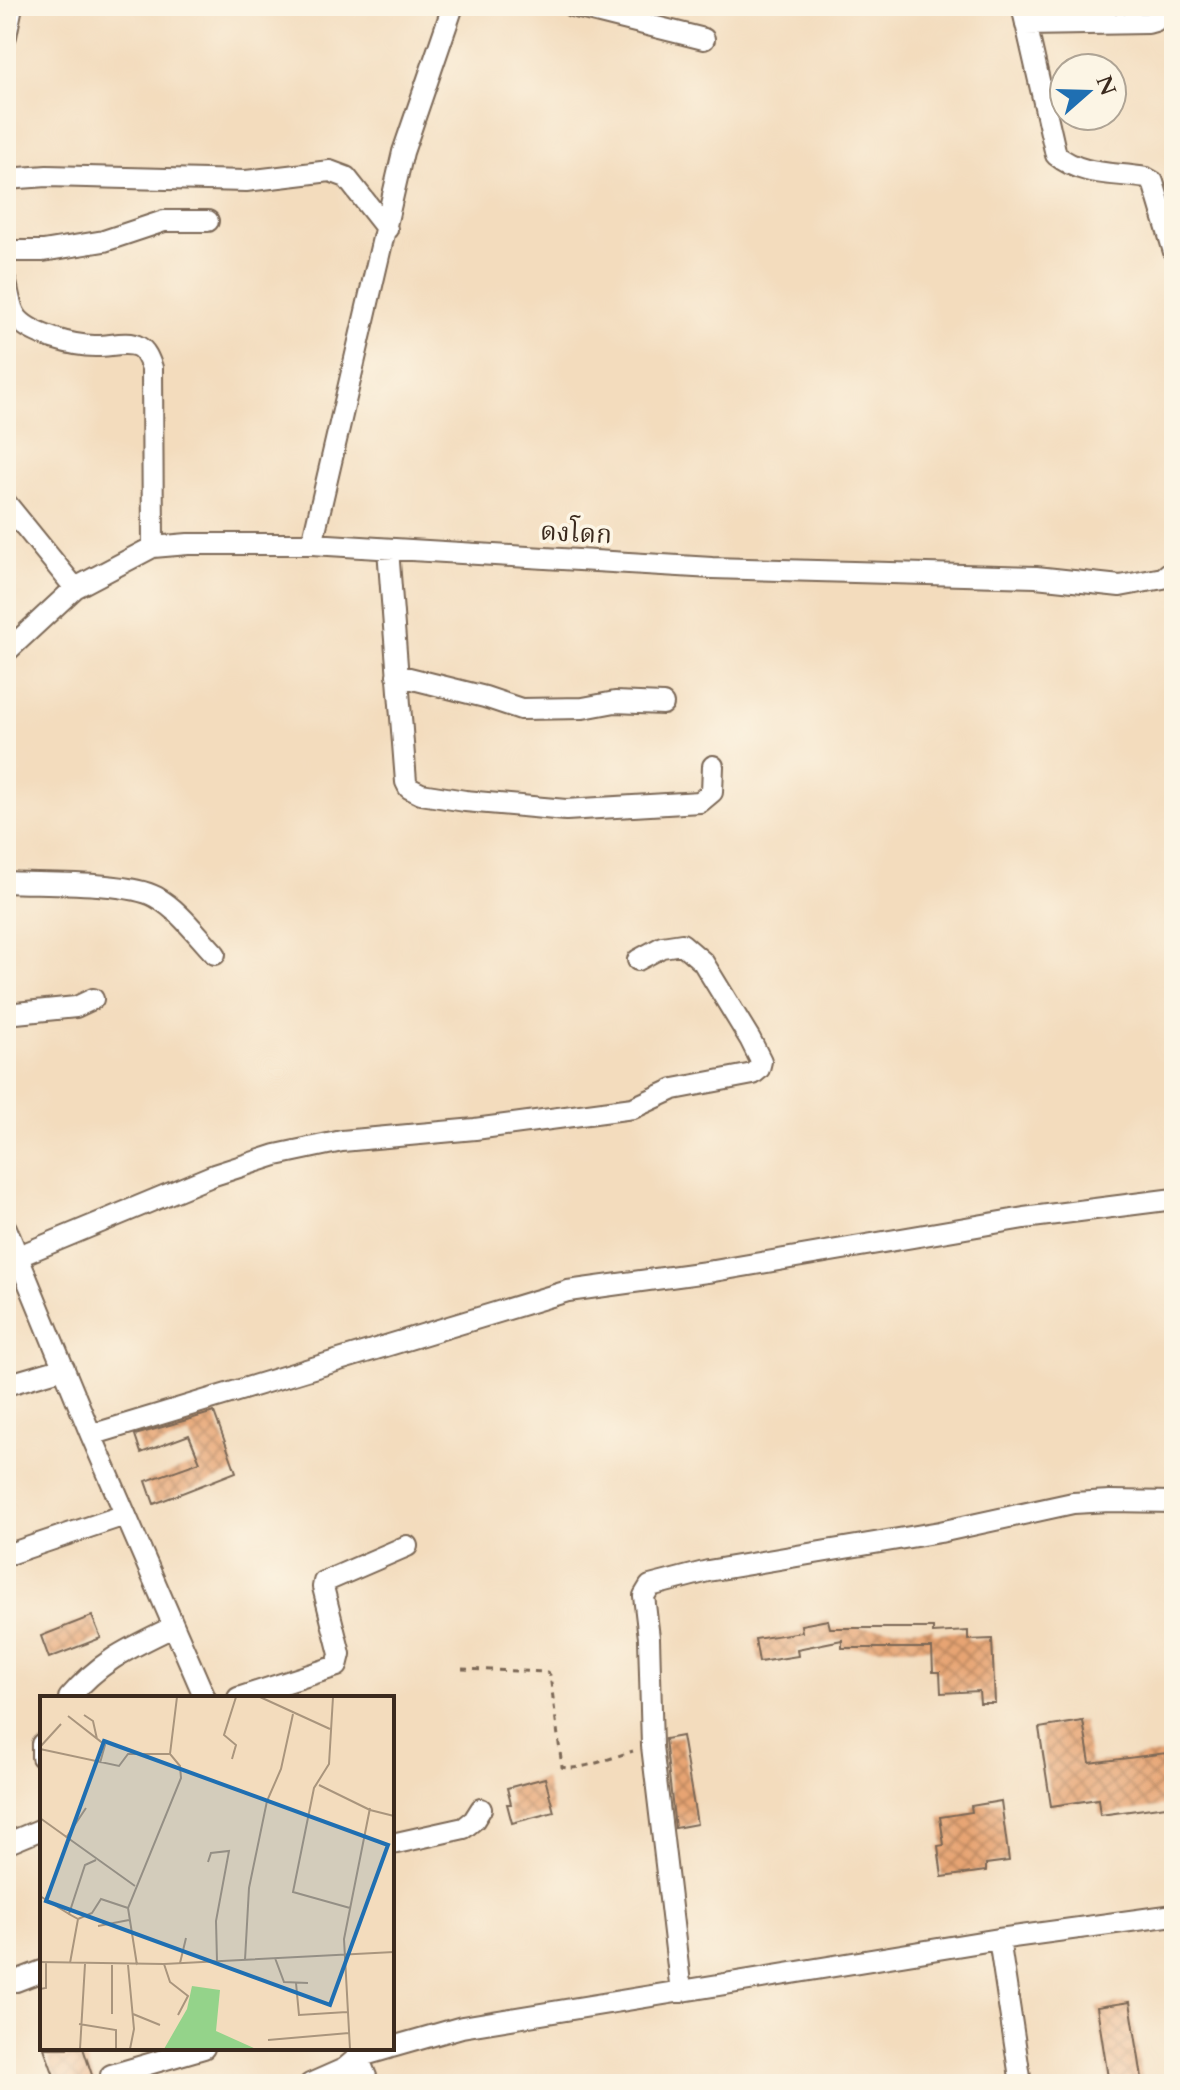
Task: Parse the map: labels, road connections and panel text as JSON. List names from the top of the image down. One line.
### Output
{"streets":{"street":["ดงโดก"]},"north":"right"}
